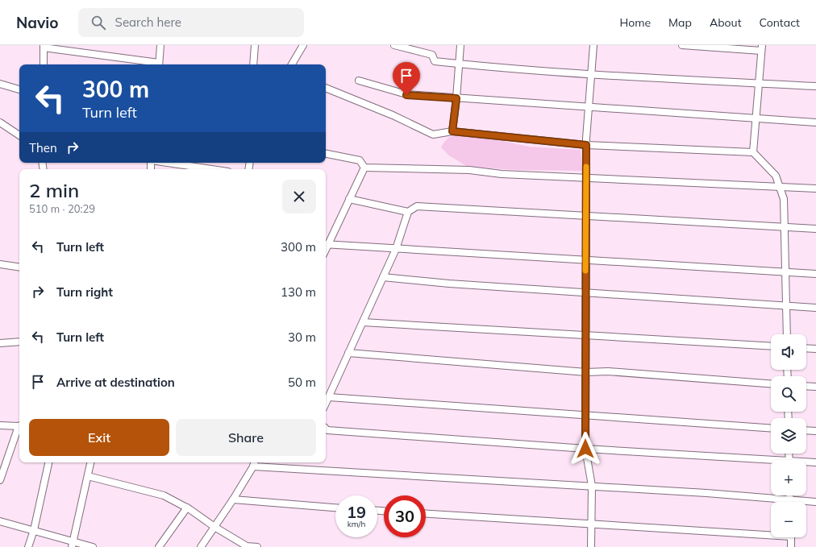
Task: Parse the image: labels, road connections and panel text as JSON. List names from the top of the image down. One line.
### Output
{"page":{"header":"Navio","search":"Search here","nav":["Home","Map","About","Contact"],"turn":["300 m","Turn left"],"then":"Then","heading":["2 min","510 m · 20:29"],"list":[{"name":"Turn left","value":"300 m"},{"name":"Turn right","value":"130 m"},{"name":"Turn left","value":"30 m"},{"name":"Arrive at destination","value":"50 m"}],"map_buttons":["+","−"],"buttons":["Exit","Share"],"speed":"19 km/h","limit":"30"}}
